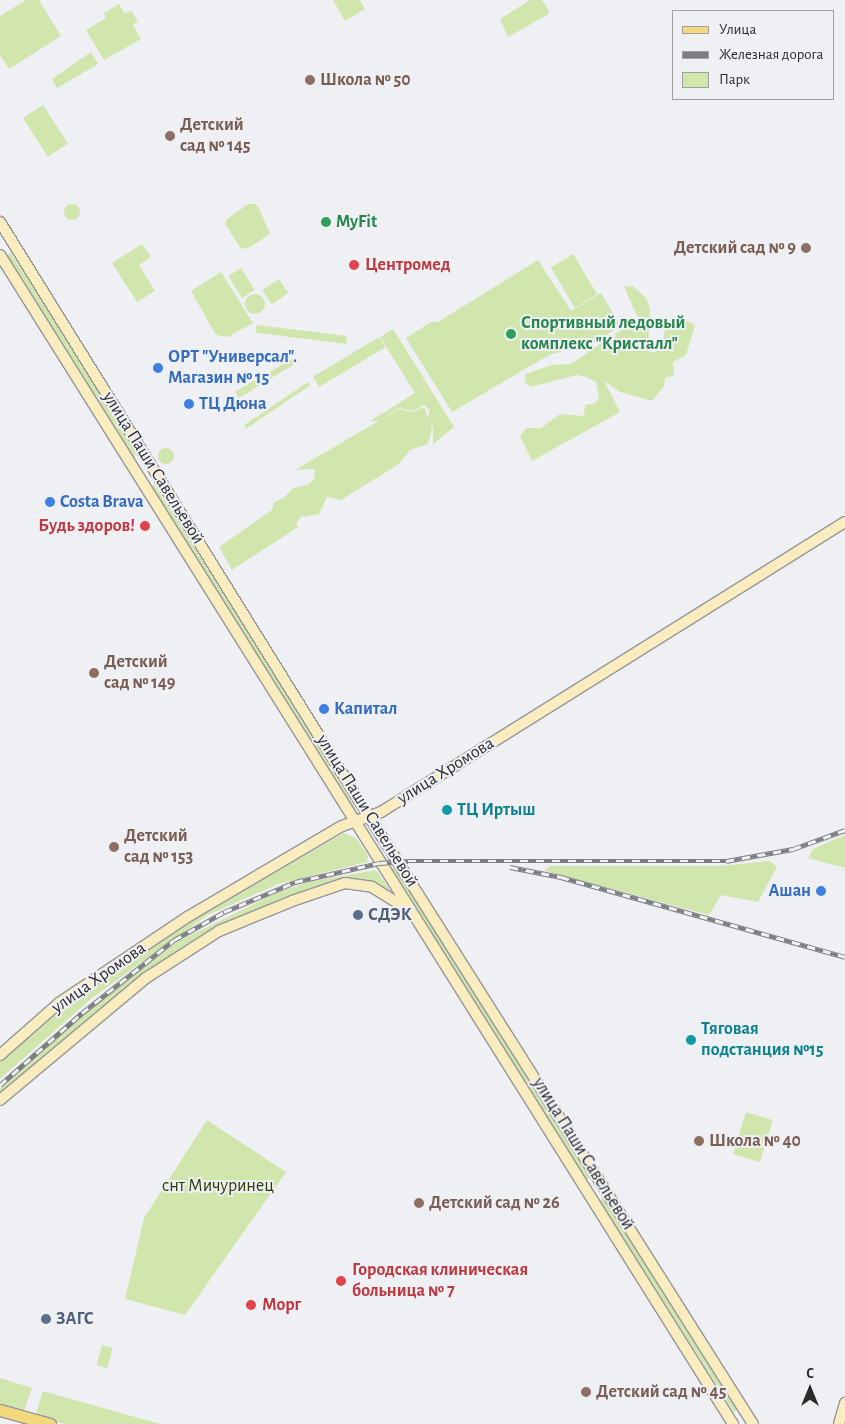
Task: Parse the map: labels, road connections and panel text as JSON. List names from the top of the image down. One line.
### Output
{"streets":{"main road":["улица Паши Савельевой","улица Хромова"]},"crossings":[["улица Паши Савельевой","улица Хромова"]],"parks":["снт Мичуринец"],"places":["Школа № 50","Детский сад № 145","MyFit","Детский сад № 9","Центромед","Спортивный ледовый комплекс \"Кристалл\"","ОРТ \"Универсал\". Магазин № 15","ТЦ Дюна","Costa Brava","Будь здоров!","Детский сад № 149","Капитал","ТЦ Иртыш","Детский сад № 153","Ашан","СДЭК","Тяговая подстанция №15","Школа № 40","Детский сад № 26","Городская клиническая больница № 7","Морг","ЗАГС","Детский сад № 45"],"legend":["Улица","Железная дорога","Парк"],"north":"top"}
